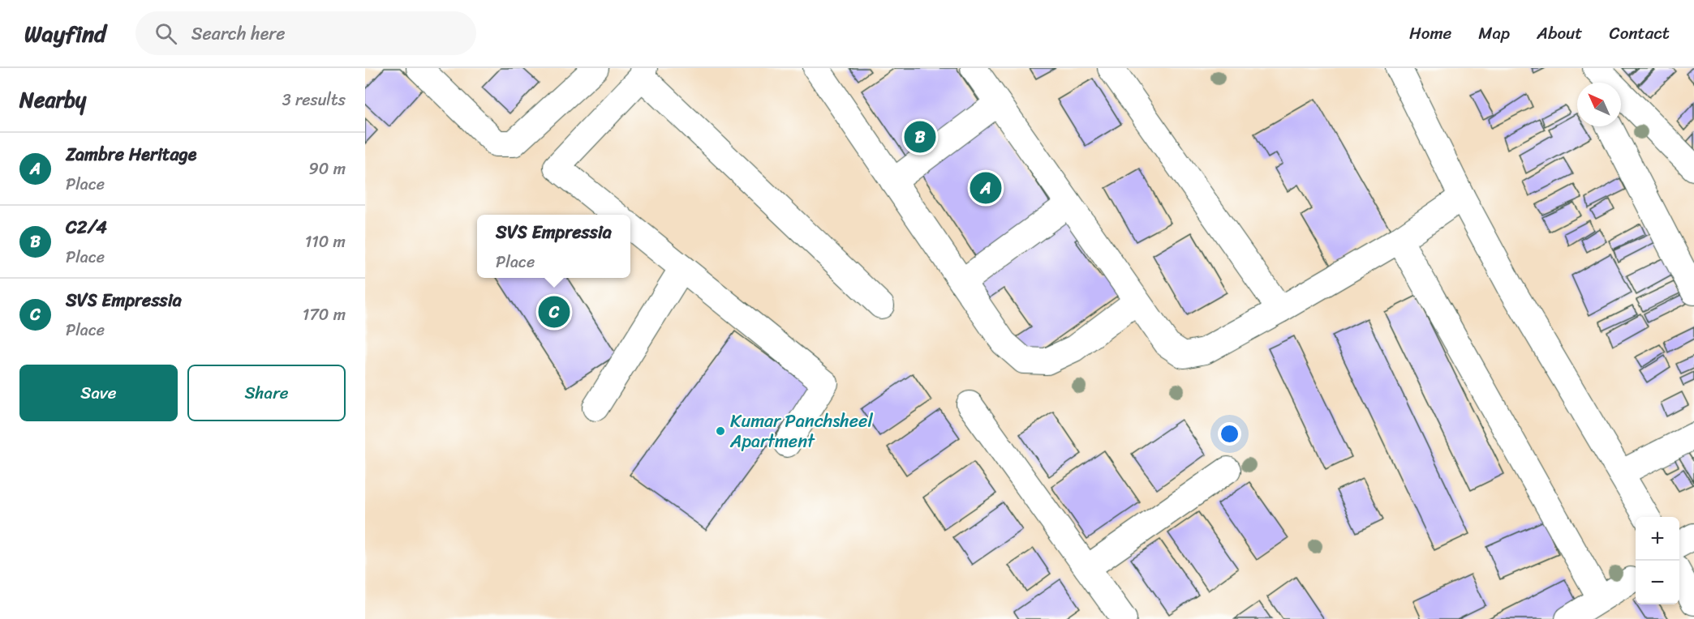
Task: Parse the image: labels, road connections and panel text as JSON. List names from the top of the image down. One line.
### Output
{"places":["Kumar Panchsheel Apartment"],"north":"top left","page":{"header":"Wayfind","search":"Search here","nav":["Home","Map","About","Contact"],"heading":["Nearby","3 results"],"pins":["B","A","C"],"list":[{"mark":"A","name":"Zambre Heritage","note":"Place","value":"90 m"},{"mark":"B","name":"C2/4","note":"Place","value":"110 m"},{"mark":"C","name":"SVS Empressia","note":"Place","value":"170 m"}],"popup":["SVS Empressia","Place"],"buttons":["Save","Share"],"map_buttons":["+","−"]}}
